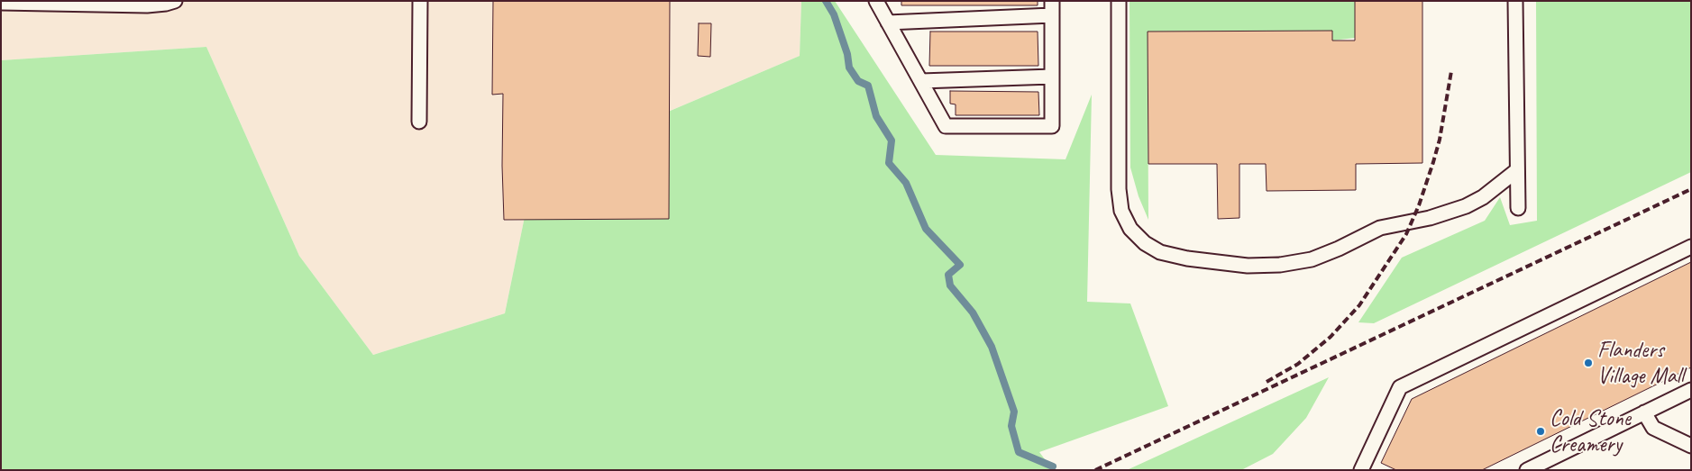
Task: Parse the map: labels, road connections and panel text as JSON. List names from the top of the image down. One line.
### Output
{"places":["Flanders Village Mall","Cold Stone Creamery"]}
